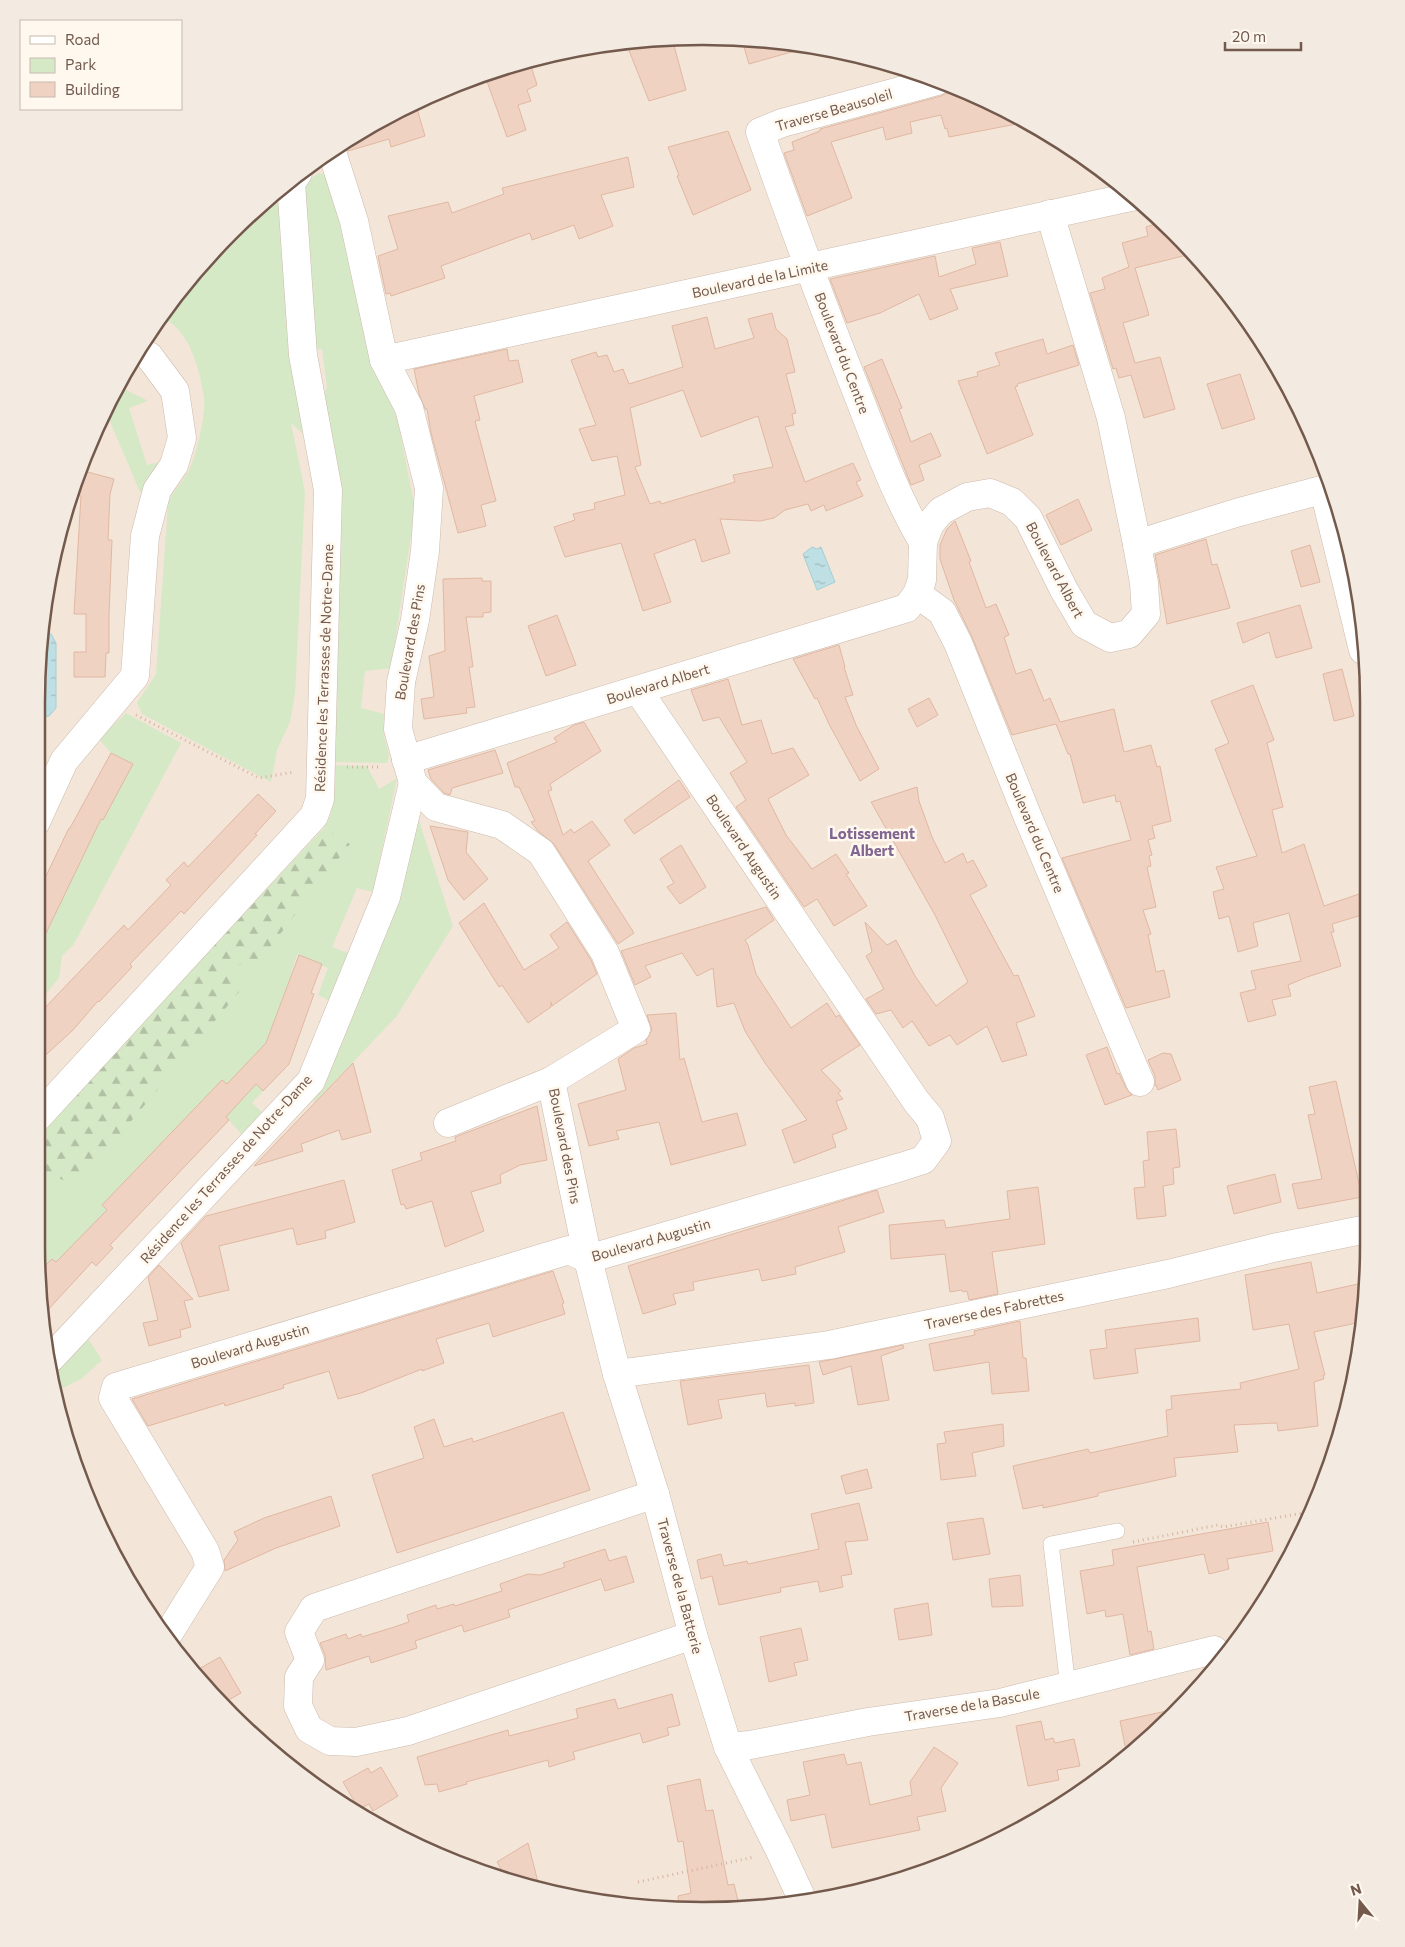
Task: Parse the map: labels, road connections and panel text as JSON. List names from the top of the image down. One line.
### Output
{"streets":{"street":["Traverse Beausoleil","Boulevard de la Limite","Boulevard du Centre","Boulevard Albert","Boulevard des Pins","Résidence les Terrasses de Notre-Dame","Boulevard Augustin","Traverse des Fabrettes","Traverse de la Batterie","Traverse de la Bascule"]},"crossings":[["Traverse Beausoleil","Boulevard du Centre"],["Boulevard de la Limite","Boulevard du Centre"],["Boulevard de la Limite","Boulevard Albert"],["Boulevard de la Limite","Boulevard des Pins"],["Boulevard du Centre","Boulevard Albert"],["Boulevard Albert","Boulevard des Pins"],["Boulevard Albert","Résidence les Terrasses de Notre-Dame"],["Boulevard Albert","Boulevard Augustin"],["Boulevard des Pins","Résidence les Terrasses de Notre-Dame"],["Boulevard des Pins","Boulevard Augustin"],["Boulevard des Pins","Traverse de la Batterie"],["Boulevard Augustin","Traverse de la Batterie"],["Traverse des Fabrettes","Traverse de la Batterie"],["Traverse de la Batterie","Traverse de la Bascule"]],"districts":["Lotissement Albert"],"legend":["Road","Park","Building"],"scale_bar":"20 m","north":"top"}
